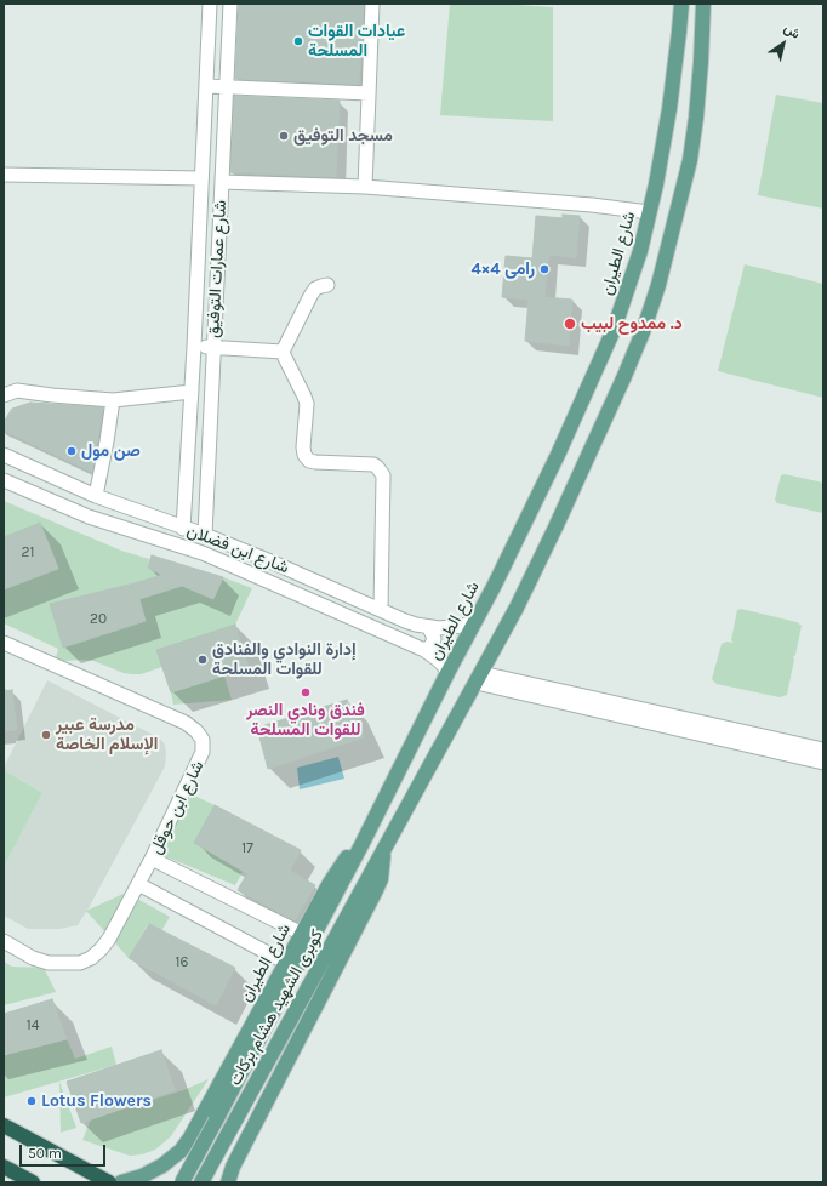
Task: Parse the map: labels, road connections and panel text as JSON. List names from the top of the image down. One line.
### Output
{"streets":{"main road":["شارع الطيران","كوبرى الشهيد هشام بركات"],"street":["شارع عمارات التوفيق","شارع ابن فضلان","شارع ابن حوقل"]},"crossings":[["شارع الطيران","شارع ابن فضلان"],["شارع الطيران","كوبرى الشهيد هشام بركات"],["شارع عمارات التوفيق","شارع ابن فضلان"]],"places":["عيادات القوات المسلحة","مسجد التوفيق","رامى 4×4","د. ممدوح لبيب","صن مول","إدارة النوادي والفنادق للقوات المسلحة","فندق ونادي النصر للقوات المسلحة","مدرسة عبير الإسلام الخاصة","Lotus Flowers"],"house_numbers":["21","20","17","16","14"],"scale_bar":"50 m","north":"top right"}
